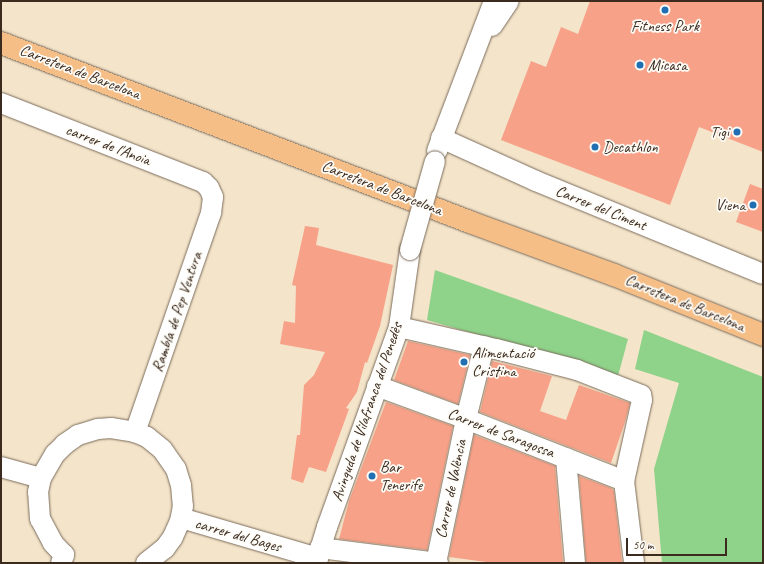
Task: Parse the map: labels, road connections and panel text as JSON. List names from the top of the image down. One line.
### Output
{"streets":{"highway":["Carretera de Barcelona"],"street":["carrer de l'Anoia","Carrer del Ciment","Rambla de Pep Ventura","Avinguda de Vilafranca del Penedès","Carrer de Saragossa","Carrer de València","carrer del Bages"]},"crossings":[["carrer de l'Anoia","Rambla de Pep Ventura"],["Carrer del Ciment","Avinguda de Vilafranca del Penedès"],["Avinguda de Vilafranca del Penedès","Carrer de Saragossa"],["Avinguda de Vilafranca del Penedès","carrer del Bages"],["Carrer de Saragossa","Carrer de València"],["Carrer de València","carrer del Bages"]],"places":["Fitness Park","Micasa","Tigi","Decathlon","Viena","Alimentació Cristina","Bar Tenerife"],"scale_bar":"50 m"}
